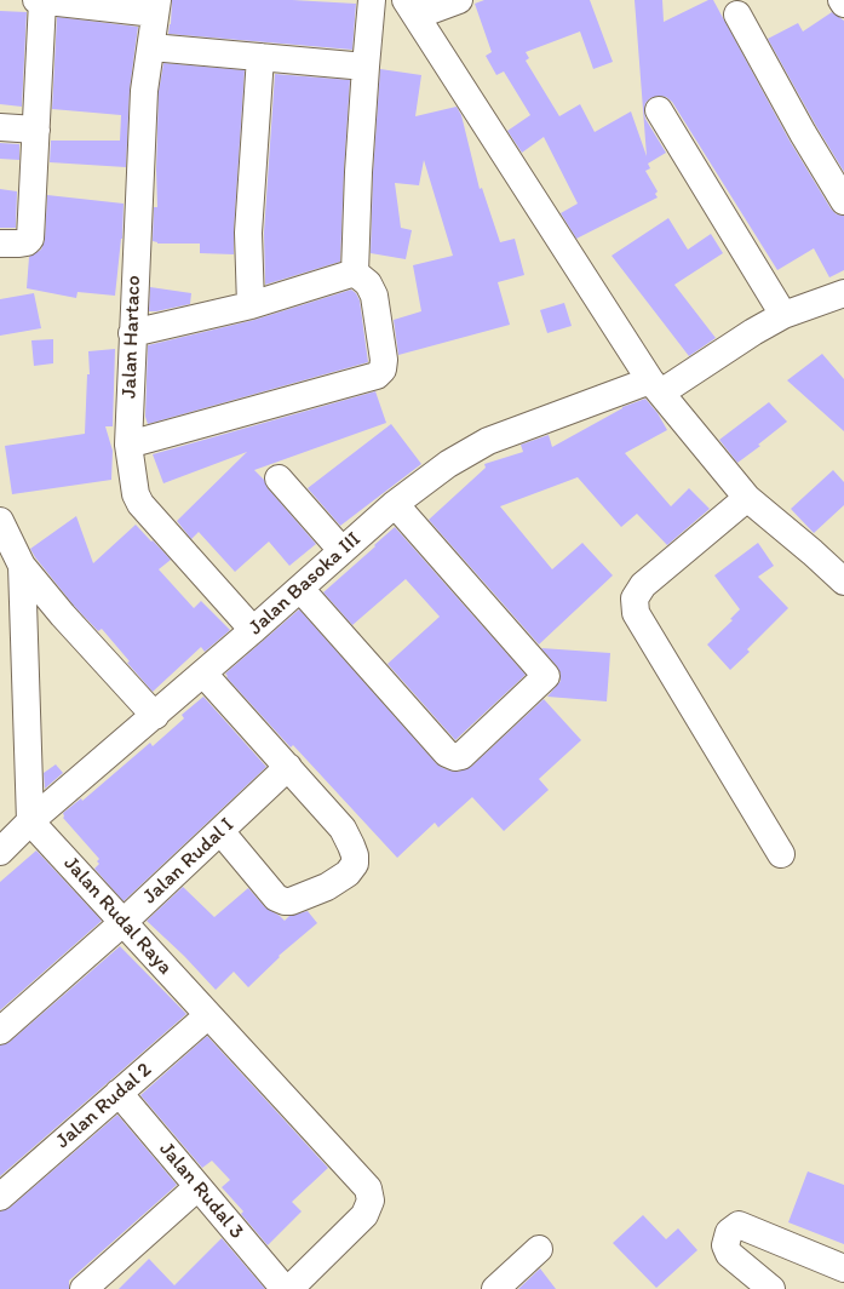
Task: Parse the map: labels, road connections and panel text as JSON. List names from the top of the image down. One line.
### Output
{"streets":{"street":["Jalan Hartaco","Jalan Basoka III","Jalan Rudal I","Jalan Rudal Raya","Jalan Rudal 2","Jalan Rudal 3"]},"crossings":[["Jalan Hartaco","Jalan Basoka III"],["Jalan Basoka III","Jalan Rudal Raya"],["Jalan Rudal I","Jalan Rudal Raya"],["Jalan Rudal Raya","Jalan Rudal 2"],["Jalan Rudal 2","Jalan Rudal 3"]]}
